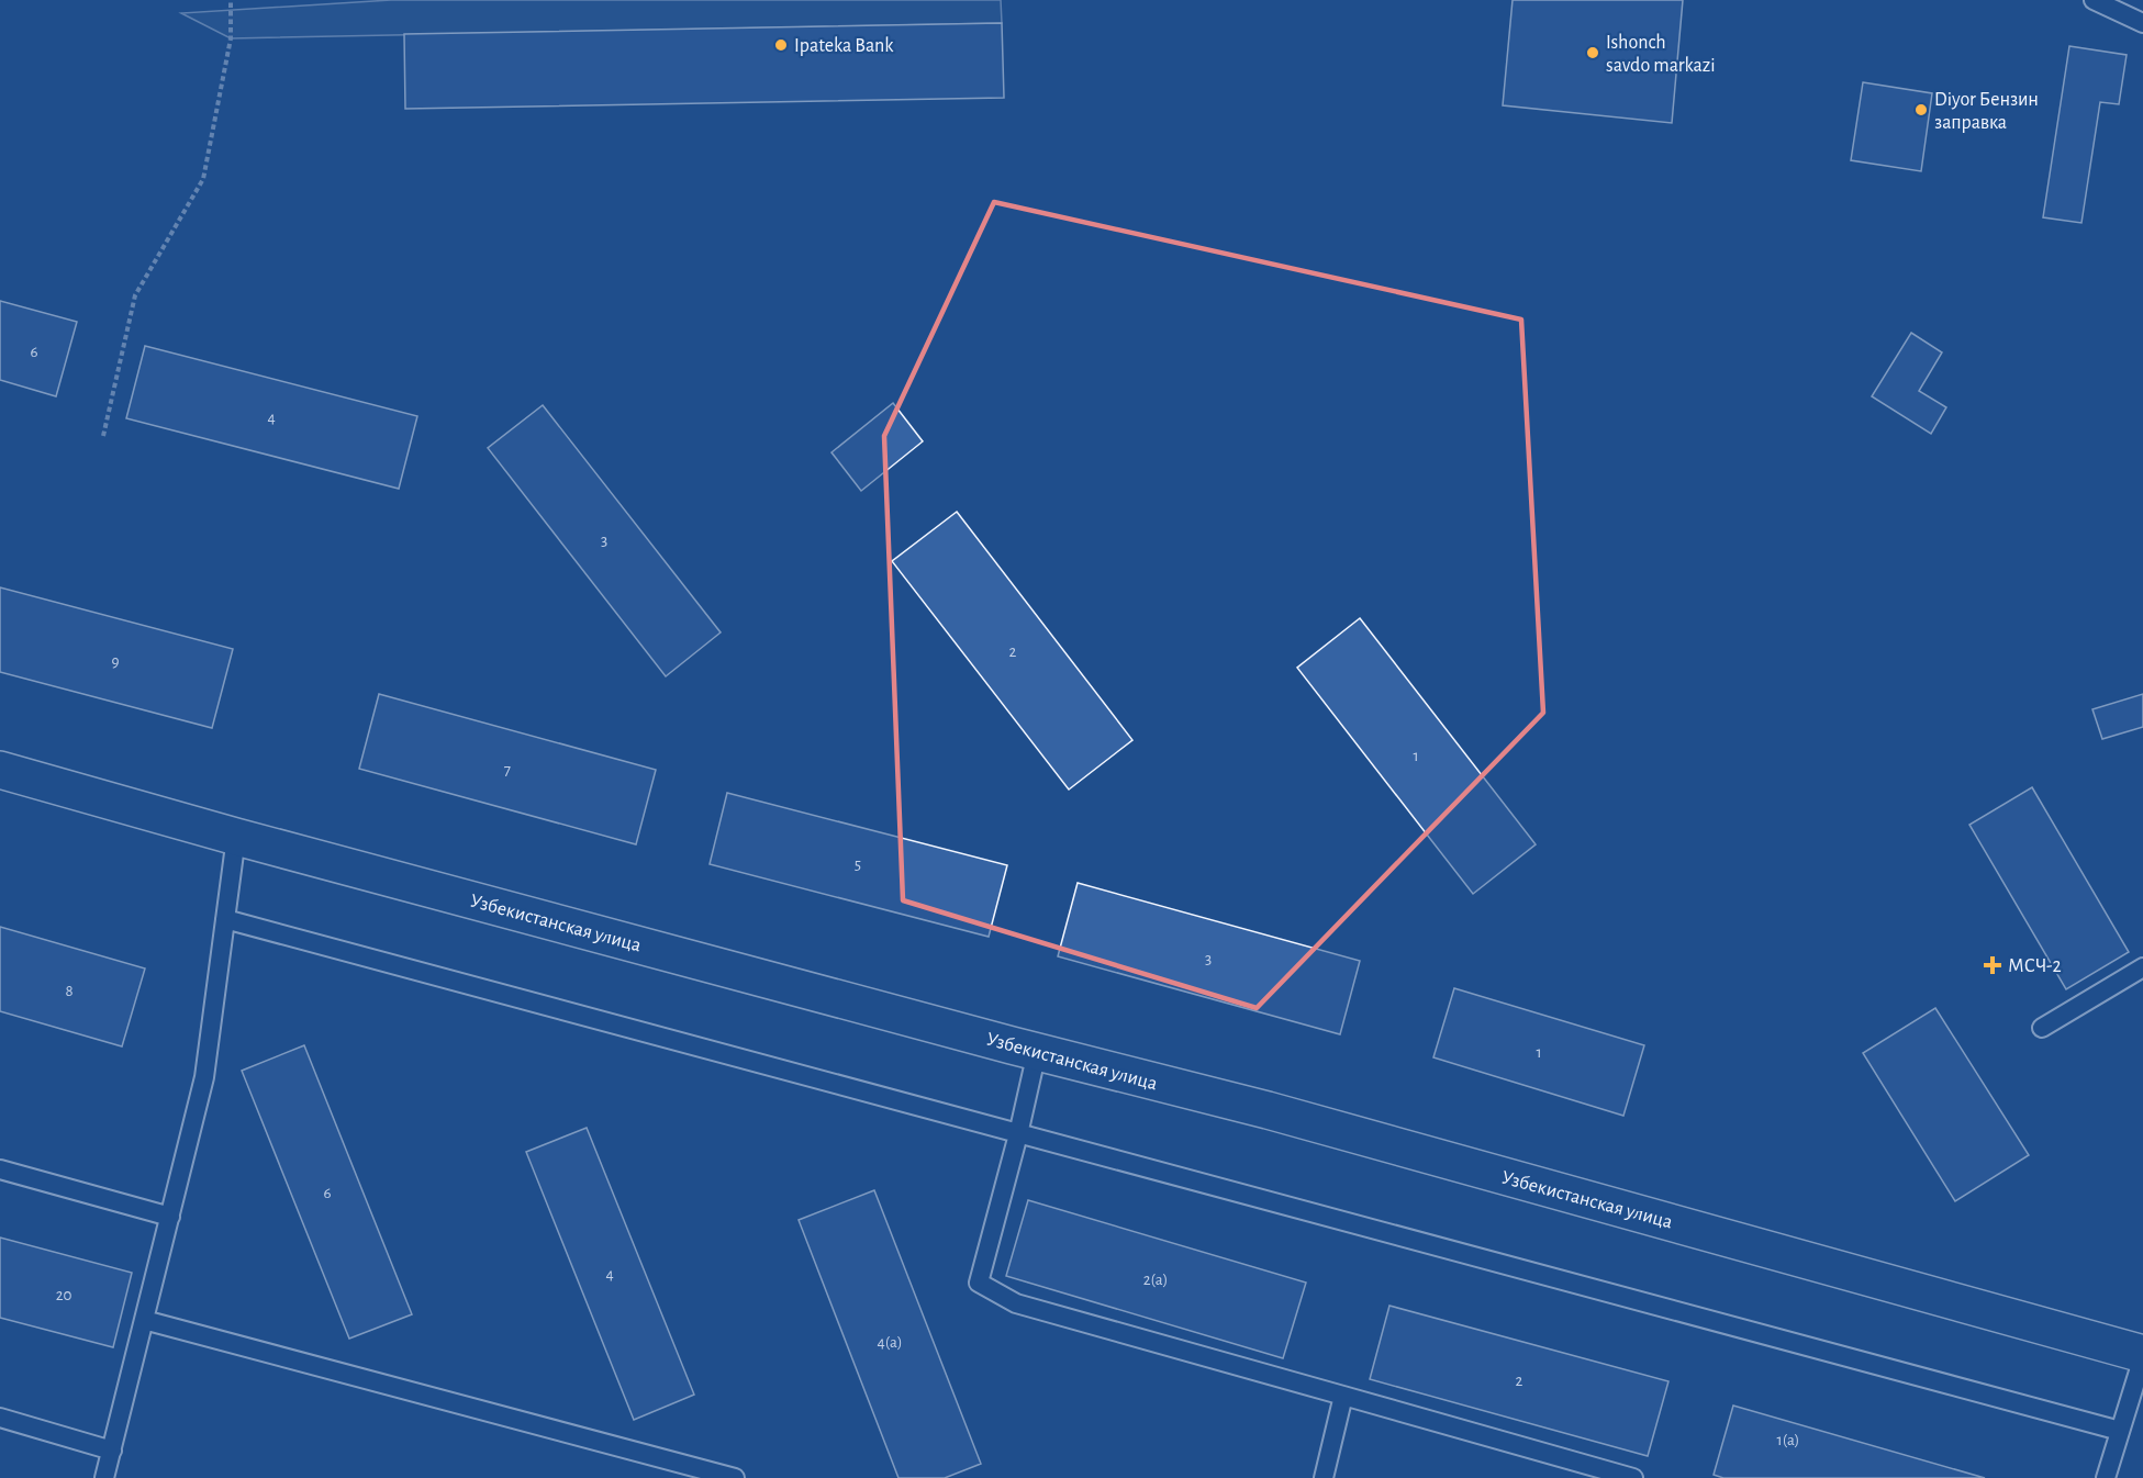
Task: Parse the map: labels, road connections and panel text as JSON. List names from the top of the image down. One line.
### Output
{"streets":{"main road":["Узбекистанская улица"]},"places":{"other":["Ipateka Bank","Ishonch savdo markazi","Diyor Бензин заправка"],"health":["МСЧ-2"]},"house_numbers":["6","4","3","2","9","1","7","5","3","8","1","6","4","2(а)","20","4(а)","2","1(а)"]}
